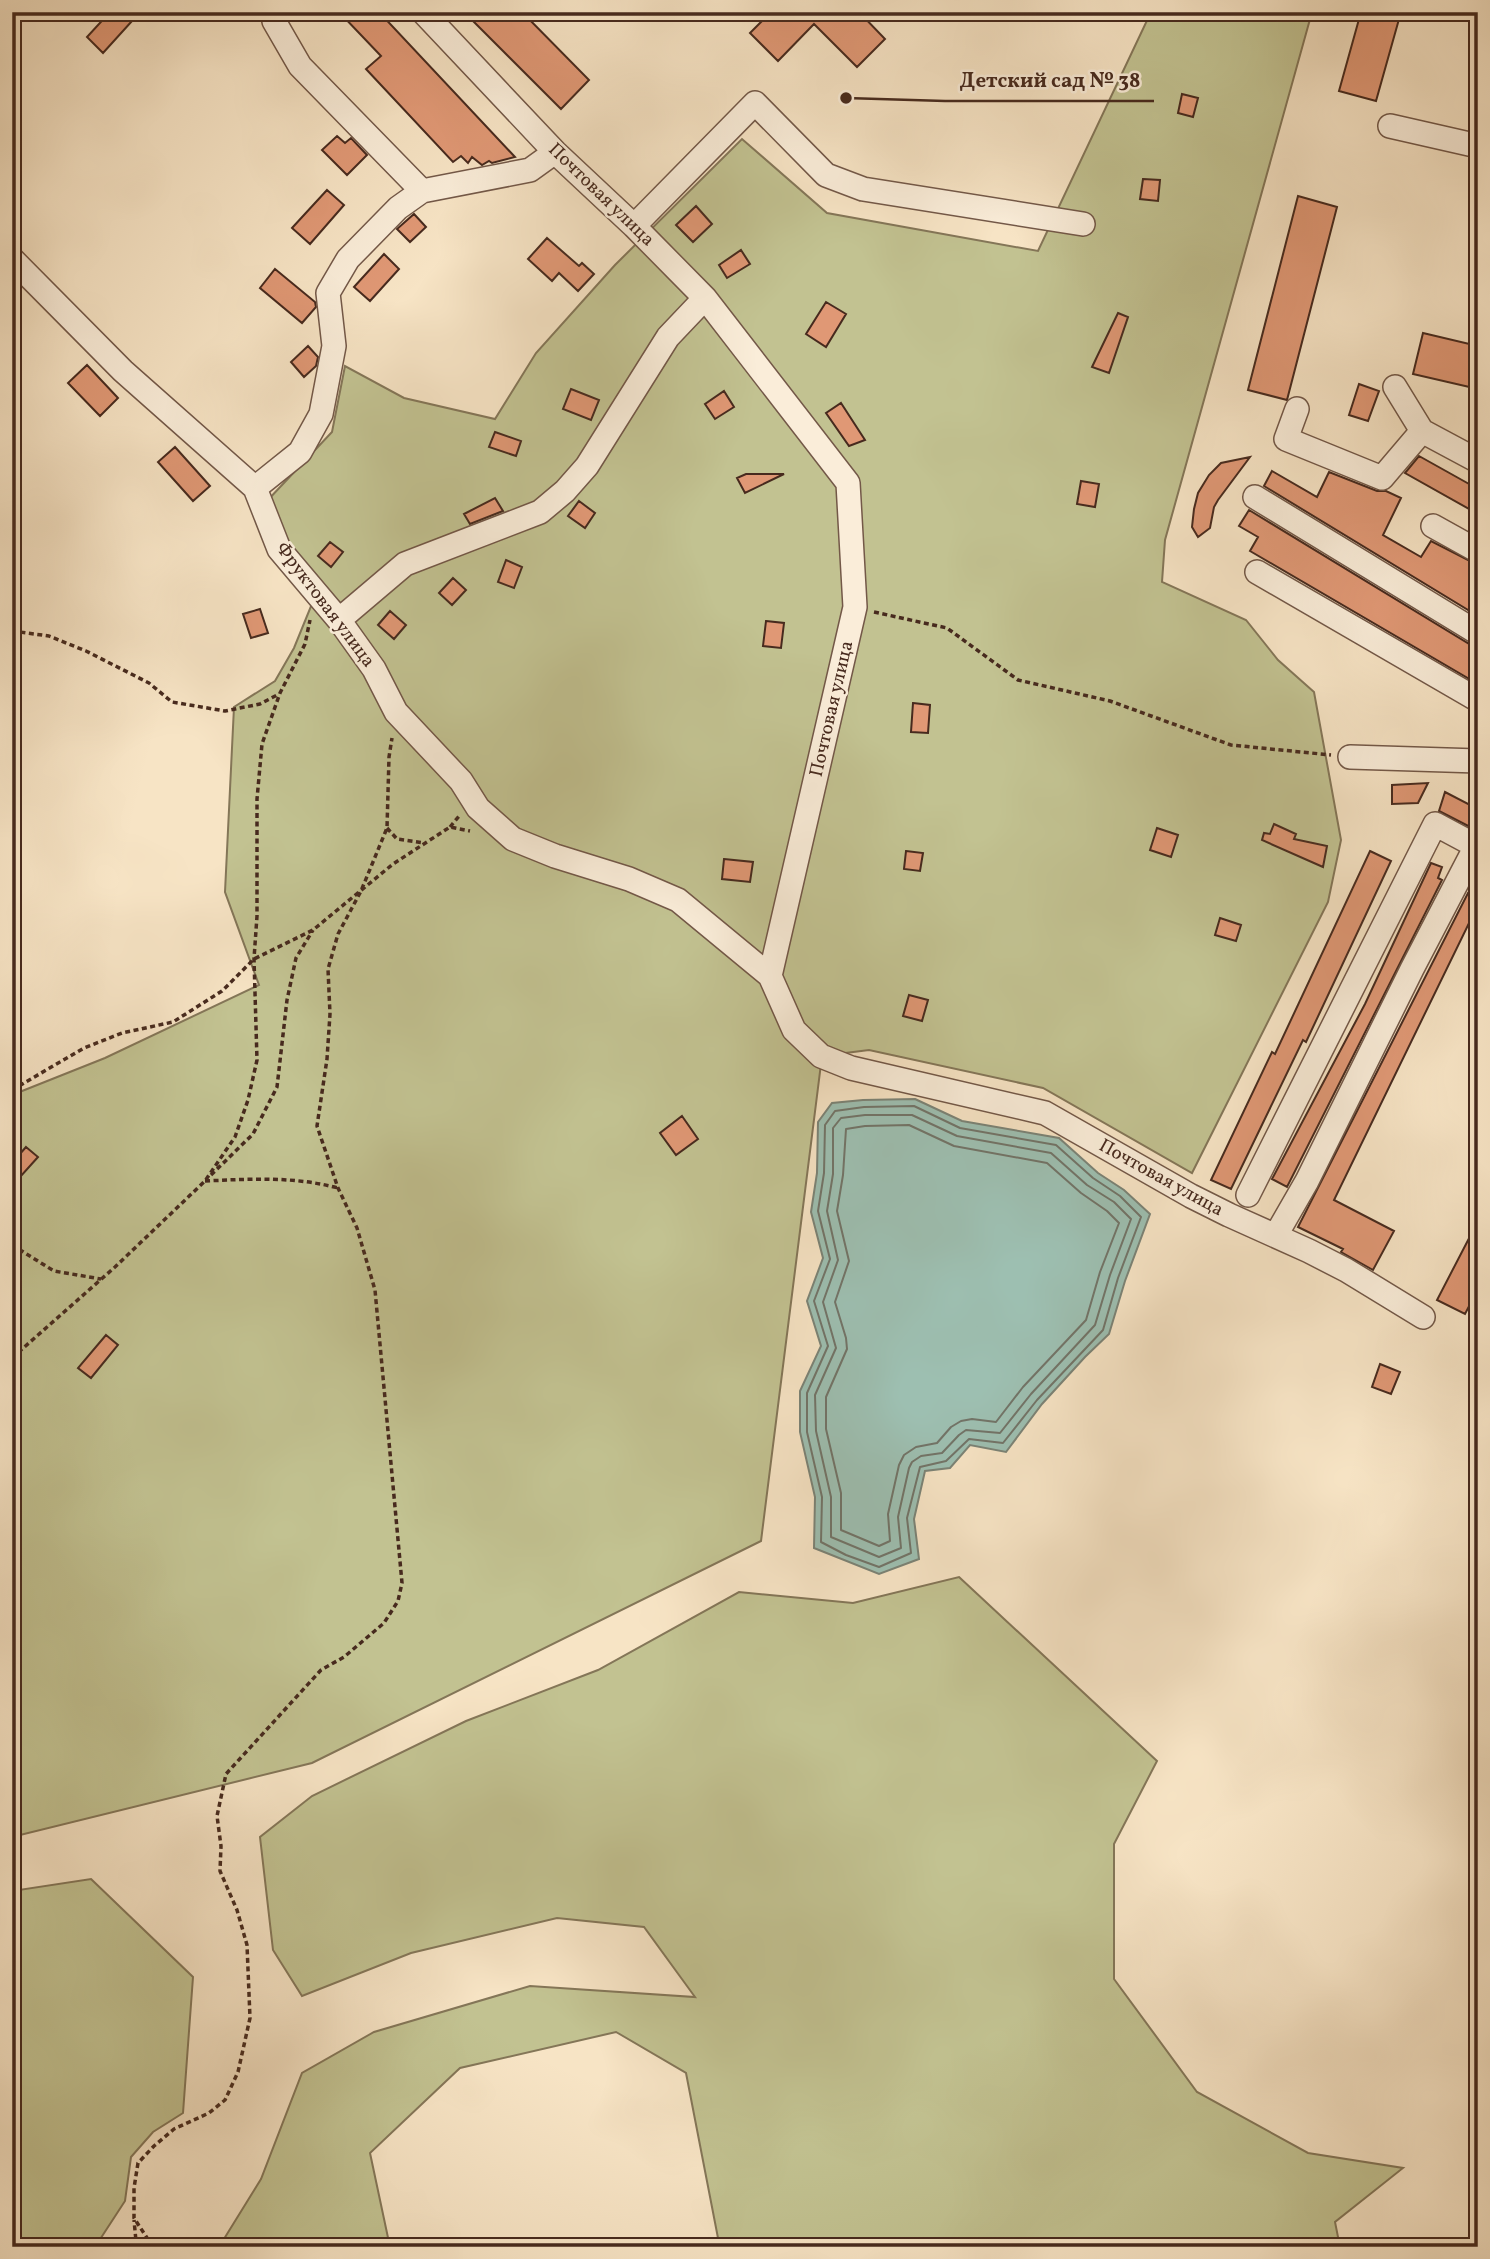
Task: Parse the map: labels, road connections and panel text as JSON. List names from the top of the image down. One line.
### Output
{"streets":{"street":["Почтовая улица","Фруктовая улица"]},"crossings":[["Почтовая улица","Фруктовая улица"]],"places":["Детский сад № 38"]}
